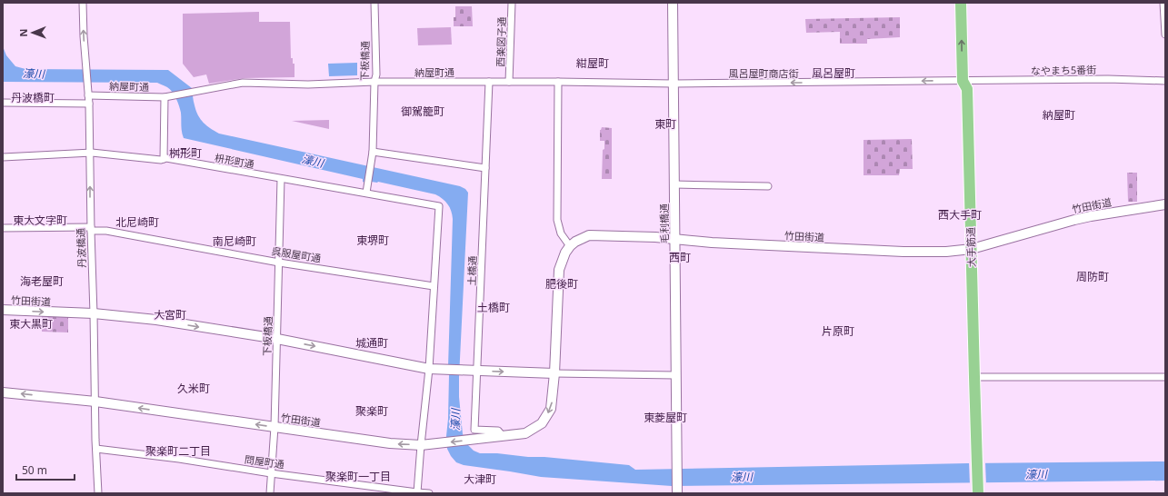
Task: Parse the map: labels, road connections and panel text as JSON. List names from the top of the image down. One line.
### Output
{"streets":{"main road":["竹田街道","毛利橋通","大手筋通"],"street":["西楽図子通","下板橋通","なやまち5番街","納屋町通","風呂屋町商店街","枡形町通","丹波橋通","呉服屋町通","土橋通","問屋町通"]},"crossings":[["西楽図子通","納屋町通"],["下板橋通","納屋町通"],["下板橋通","枡形町通"],["下板橋通","竹田街道"],["下板橋通","呉服屋町通"],["下板橋通","問屋町通"],["なやまち5番街","風呂屋町商店街"],["なやまち5番街","大手筋通"],["納屋町通","風呂屋町商店街"],["納屋町通","毛利橋通"],["納屋町通","丹波橋通"],["納屋町通","土橋通"],["風呂屋町商店街","毛利橋通"],["風呂屋町商店街","大手筋通"],["枡形町通","丹波橋通"],["枡形町通","呉服屋町通"],["竹田街道","毛利橋通"],["竹田街道","大手筋通"],["竹田街道","丹波橋通"],["竹田街道","土橋通"],["丹波橋通","呉服屋町通"],["丹波橋通","問屋町通"]],"one_way":["風呂屋町商店街"],"districts":["紺屋町","風呂屋町","丹波橋町","御駕籠町","納屋町","東町","桝形町","西大手町","東大文字町","北尼崎町","東堺町","南尼崎町","西町","周防町","海老屋町","肥後町","土橋町","大宮町","東大黒町","片原町","城通町","久米町","聚楽町","東菱屋町","聚楽町二丁目","聚楽町一丁目","大津町"],"water":["濠川"],"scale_bar":"50 m","north":"left"}
